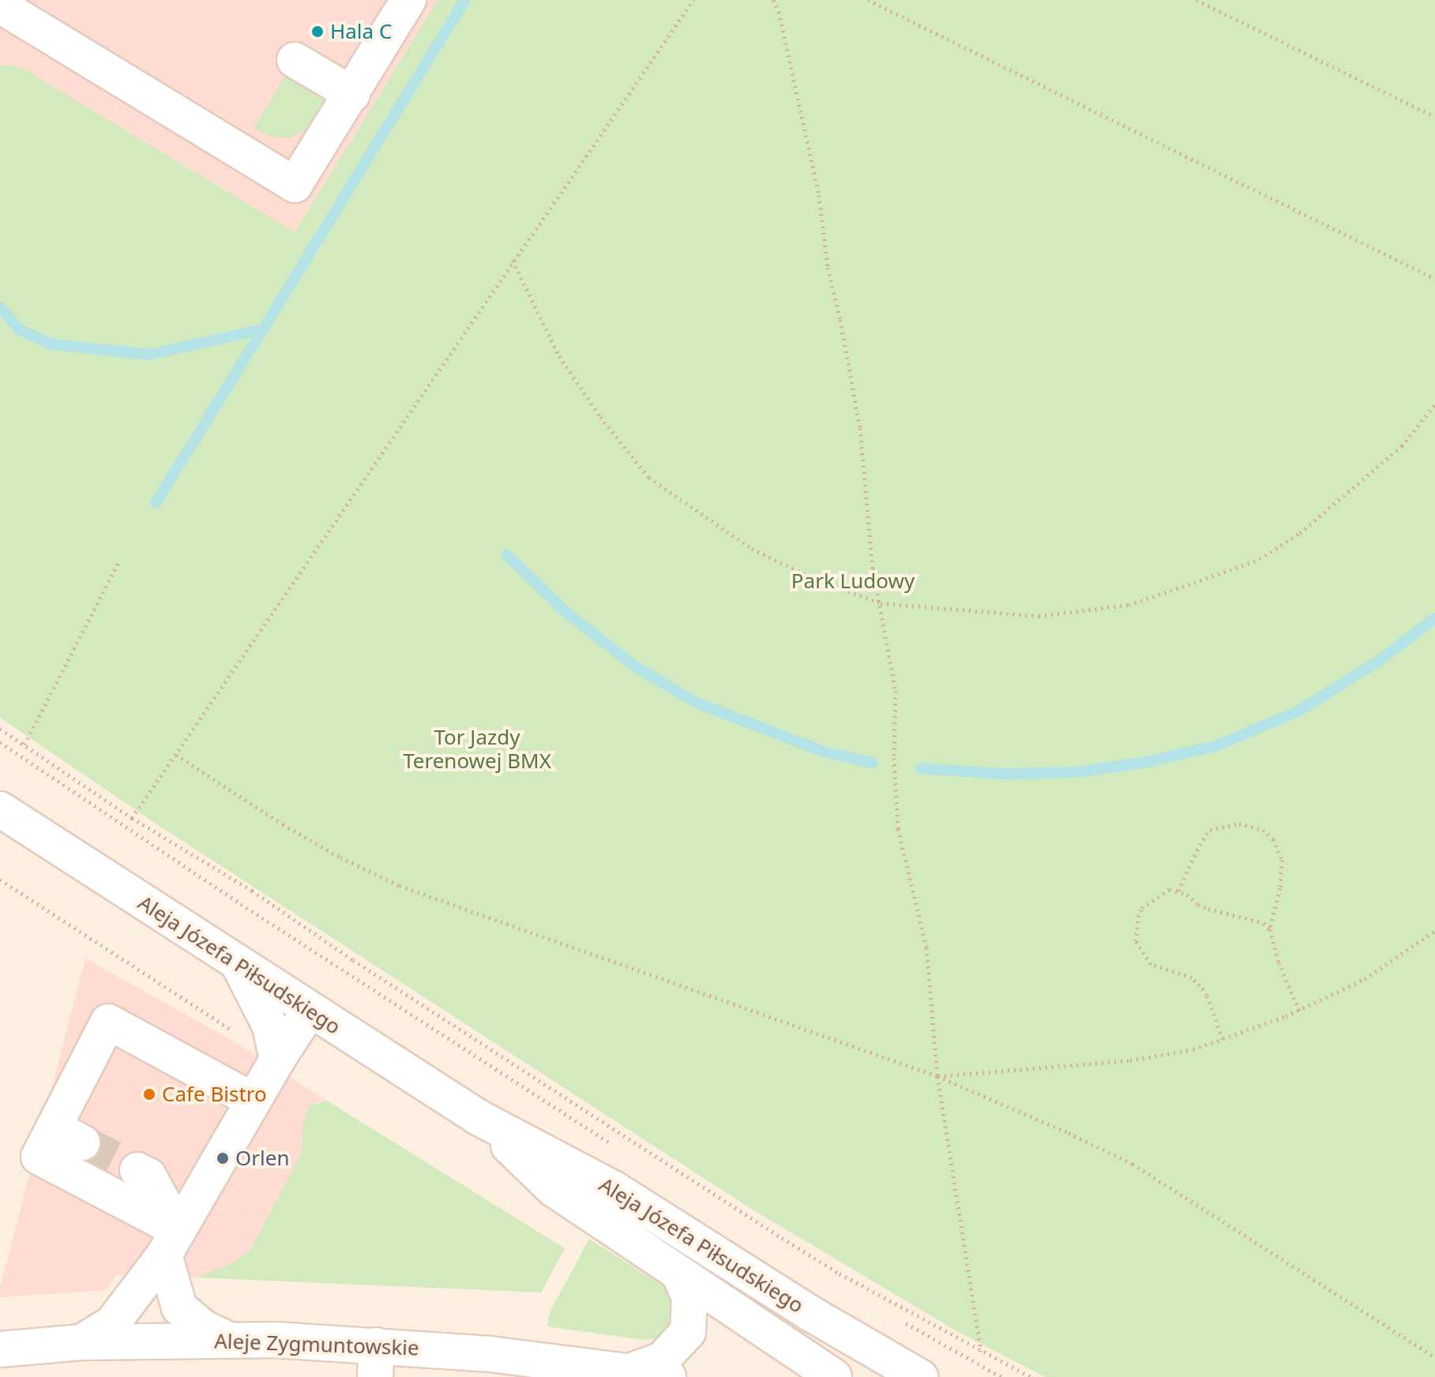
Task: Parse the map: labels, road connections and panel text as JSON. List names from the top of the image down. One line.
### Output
{"streets":{"street":["Aleja Józefa Piłsudskiego","Aleje Zygmuntowskie"]},"crossings":[["Aleja Józefa Piłsudskiego","Aleje Zygmuntowskie"]],"parks":["Park Ludowy","Tor Jazdy Terenowej BMX"],"places":["Hala C","Cafe Bistro","Orlen"]}
